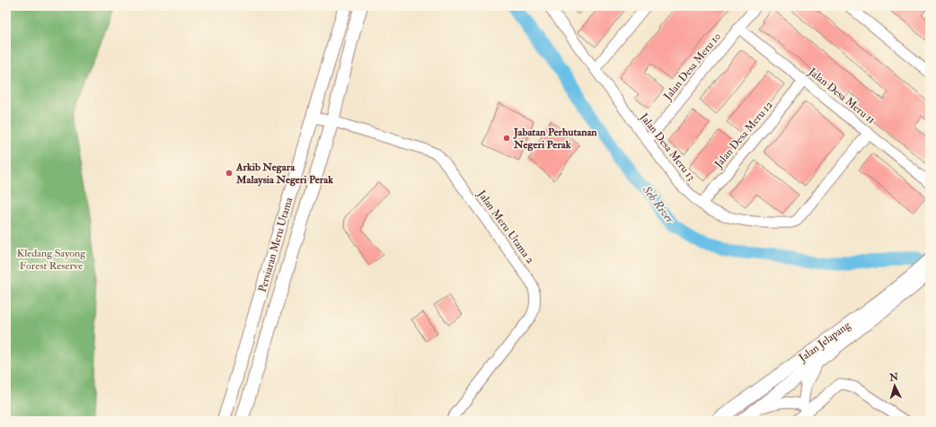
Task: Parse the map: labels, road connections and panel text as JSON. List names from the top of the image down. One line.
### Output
{"streets":{"main road":["Persiaran Meru Utama","Jalan Jelapang"],"street":["Jalan Desa Meru 10","Jalan Desa Meru 11","Jalan Desa Meru 12","Jalan Desa Meru 13","Jalan Meru Utama 2"]},"crossings":[["Jalan Desa Meru 10","Jalan Desa Meru 11"],["Jalan Desa Meru 10","Jalan Desa Meru 13"],["Jalan Desa Meru 11","Jalan Desa Meru 12"],["Jalan Desa Meru 11","Jalan Desa Meru 13"],["Jalan Desa Meru 12","Jalan Desa Meru 13"],["Jalan Meru Utama 2","Persiaran Meru Utama"]],"water":["Seh River"],"parks":["Kledang Sayong Forest Reserve"],"places":["Jabatan Perhutanan Negeri Perak","Arkib Negara Malaysia Negeri Perak"],"north":"top"}
